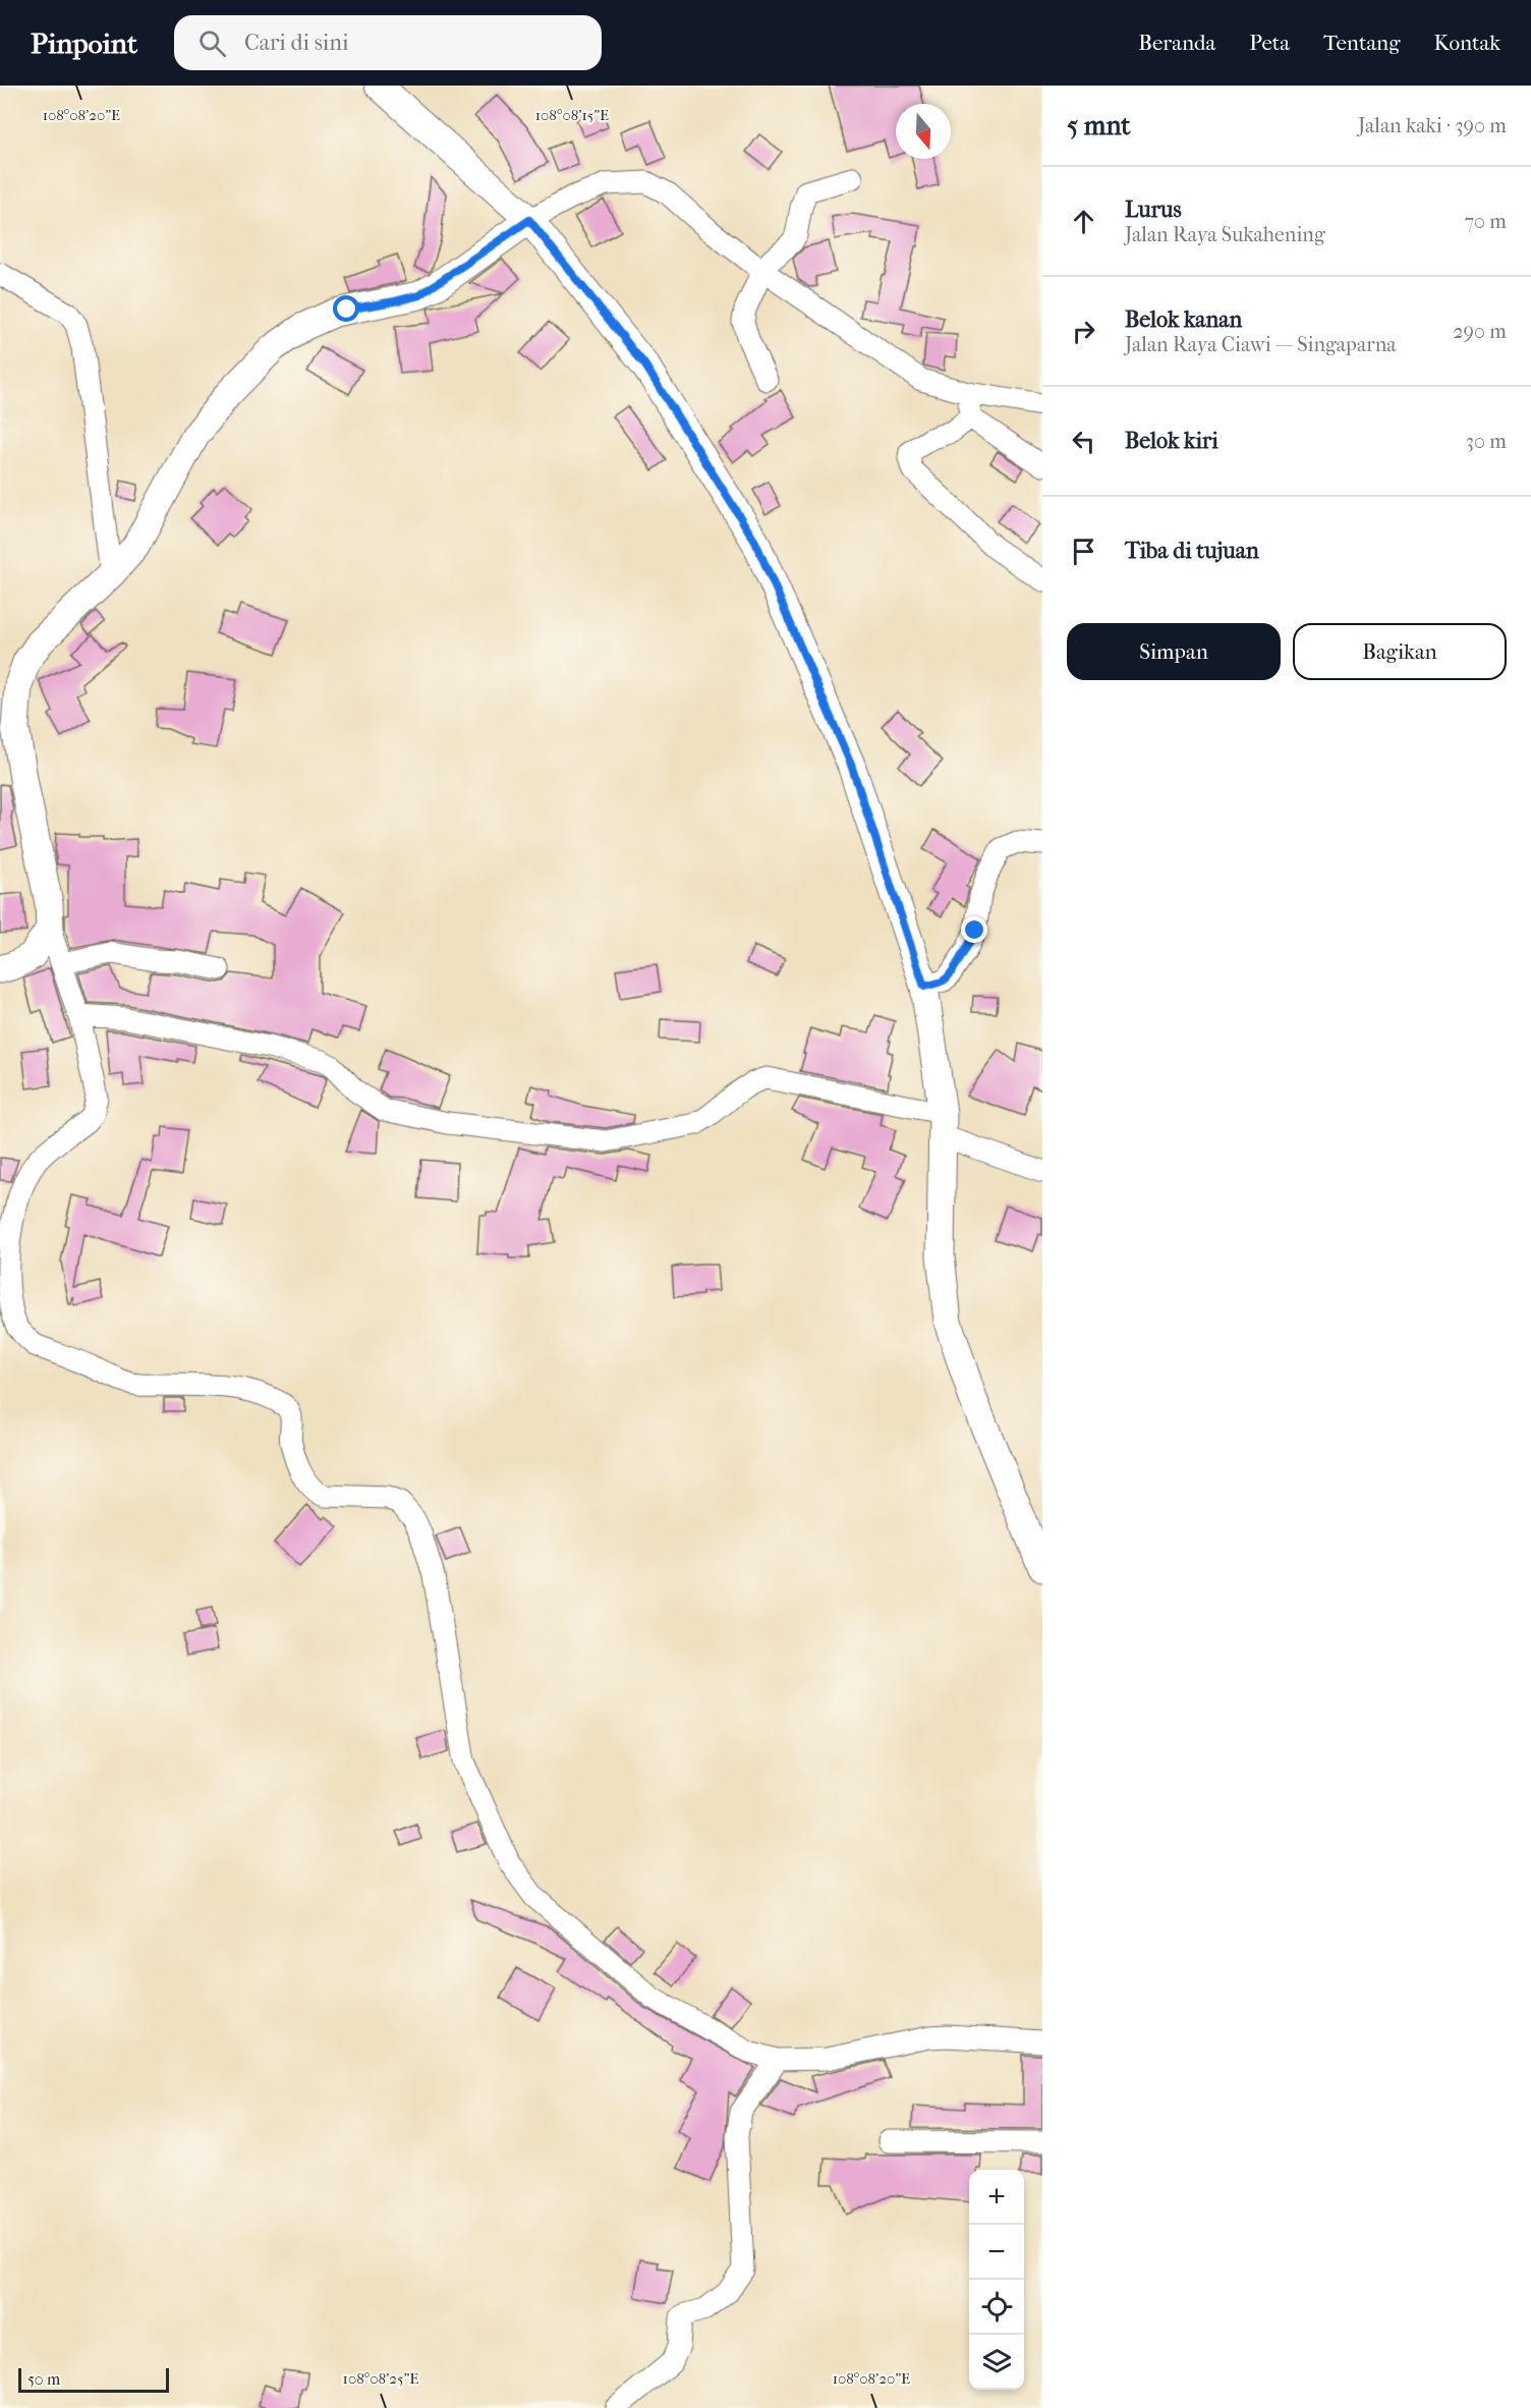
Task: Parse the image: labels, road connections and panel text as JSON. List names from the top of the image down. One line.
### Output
{"scale_bar":"50 m","north":"bottom","page":{"header":"Pinpoint","search":"Cari di sini","nav":["Beranda","Peta","Tentang","Kontak"],"heading":["5 mnt","Jalan kaki · 390 m"],"list":[["Lurus","Jalan Raya Sukahening","70 m"],["Belok kanan","Jalan Raya Ciawi — Singaparna","290 m"],["Belok kiri","30 m"],"Tiba di tujuan"],"buttons":["Simpan","Bagikan"],"map_buttons":["+","−"],"scale":"50 m"},"coordinates":["108°08'20\"E","108°08'15\"E","108°08'25\"E"]}
